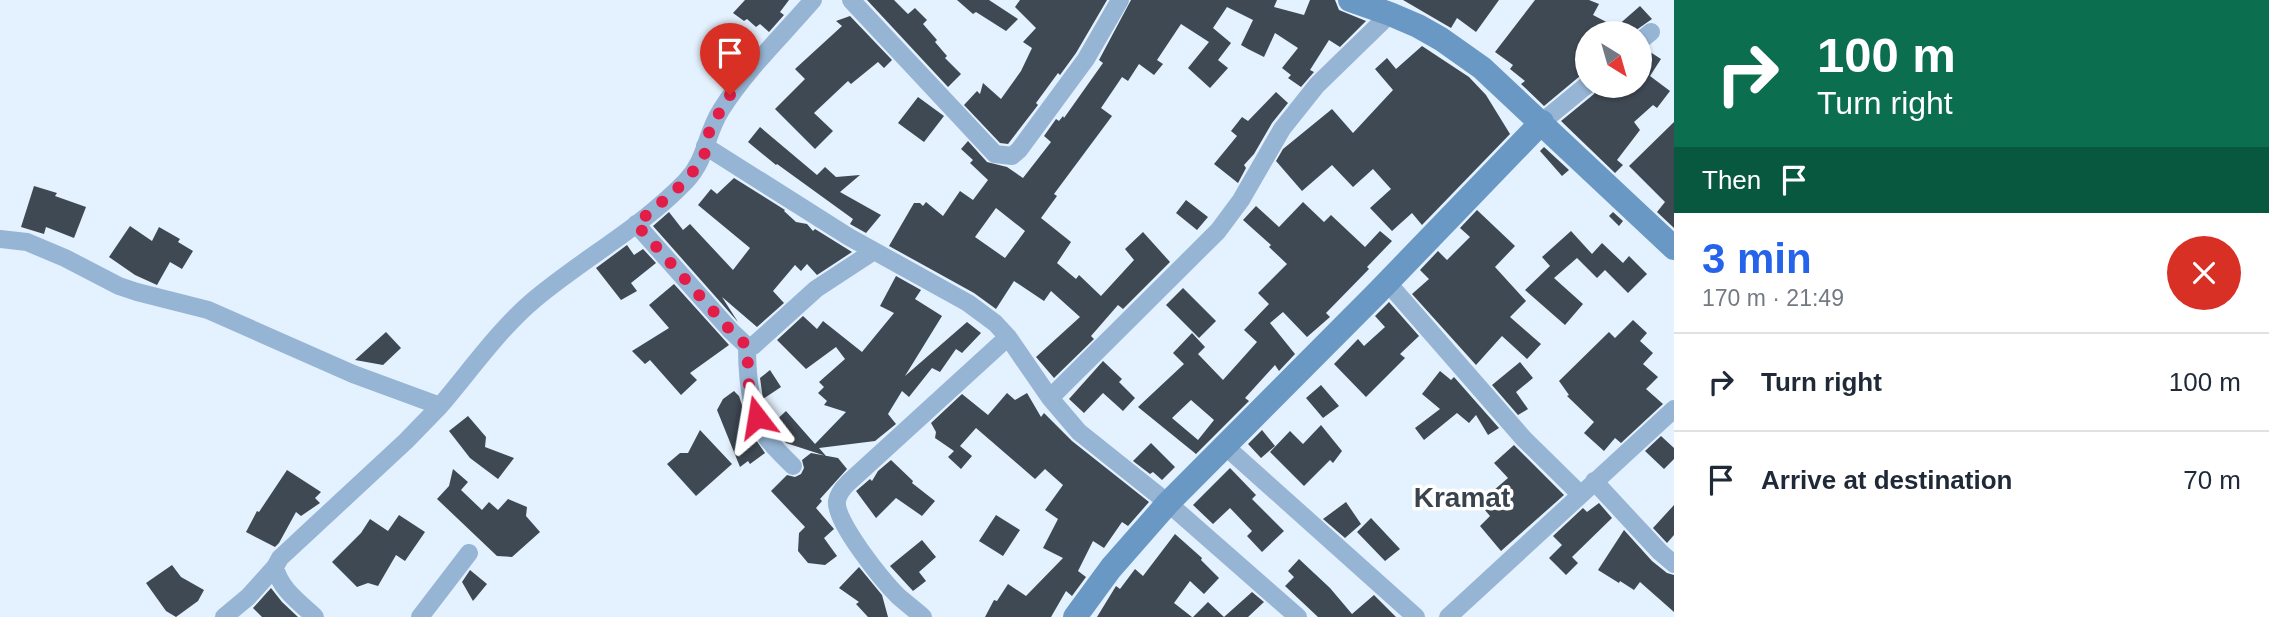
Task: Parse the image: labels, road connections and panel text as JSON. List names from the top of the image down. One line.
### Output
{"districts":["Kramat"],"north":"bottom right","page":{"turn":["100 m","Turn right"],"then":"Then","heading":["3 min","170 m · 21:49"],"list":[{"name":"Turn right","value":"100 m"},{"name":"Arrive at destination","value":"70 m"}]}}
